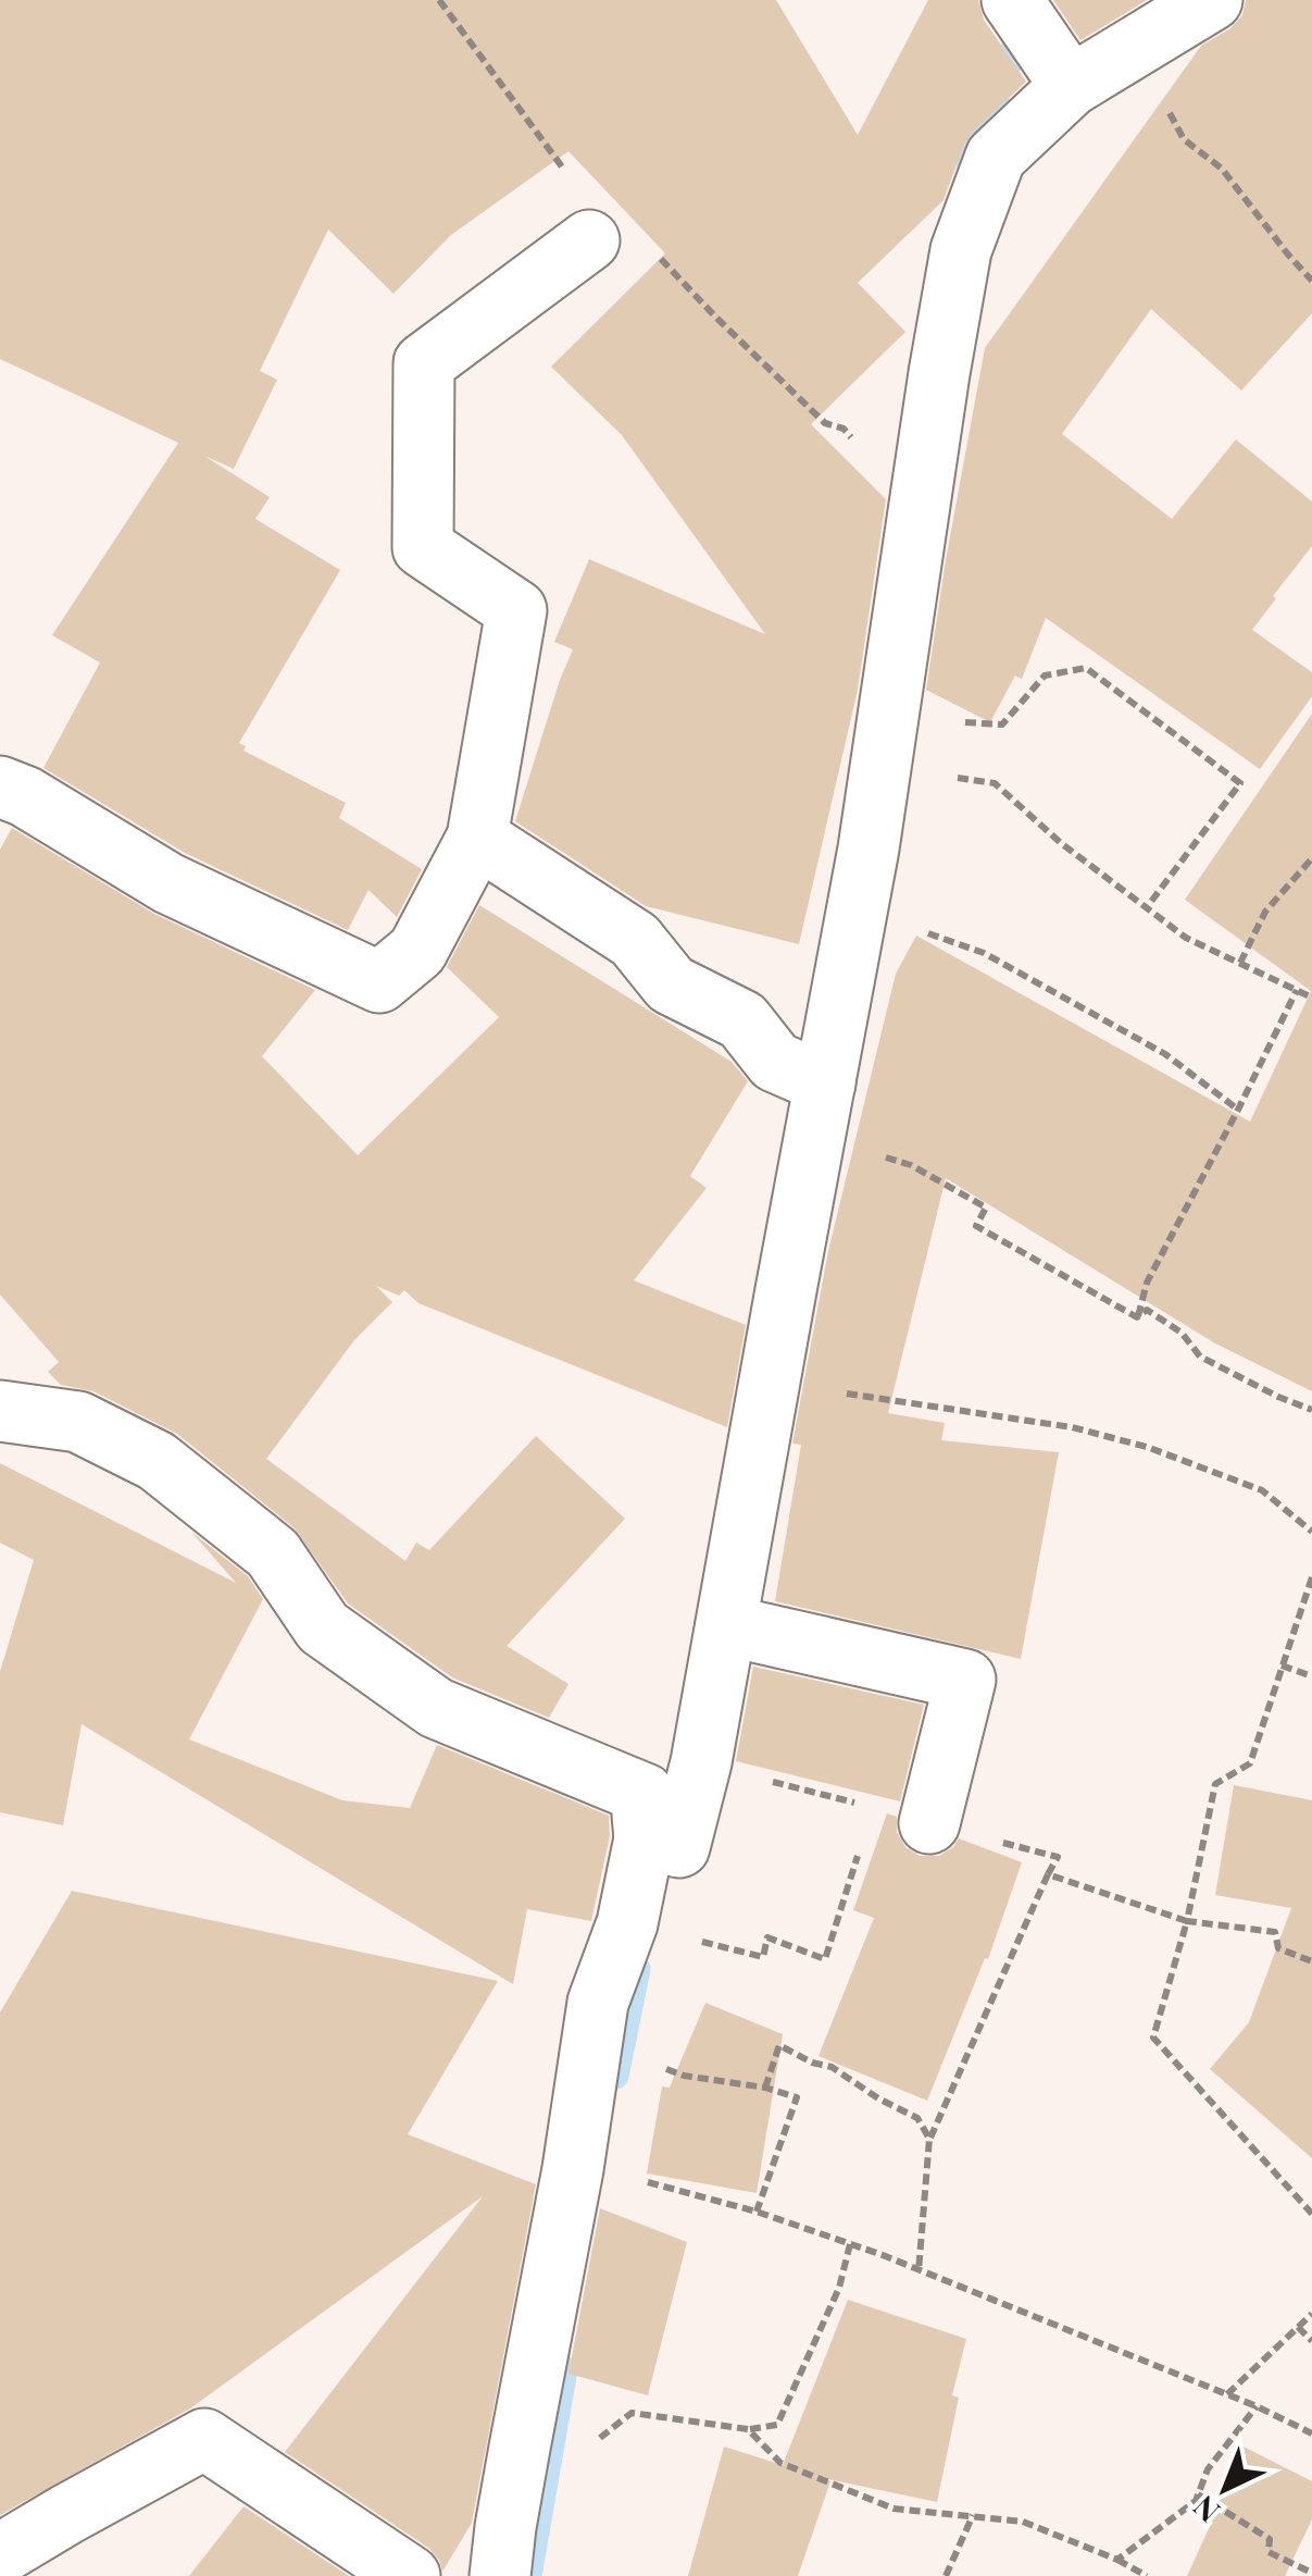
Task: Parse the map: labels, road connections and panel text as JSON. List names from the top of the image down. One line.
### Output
{"north":"bottom left"}
